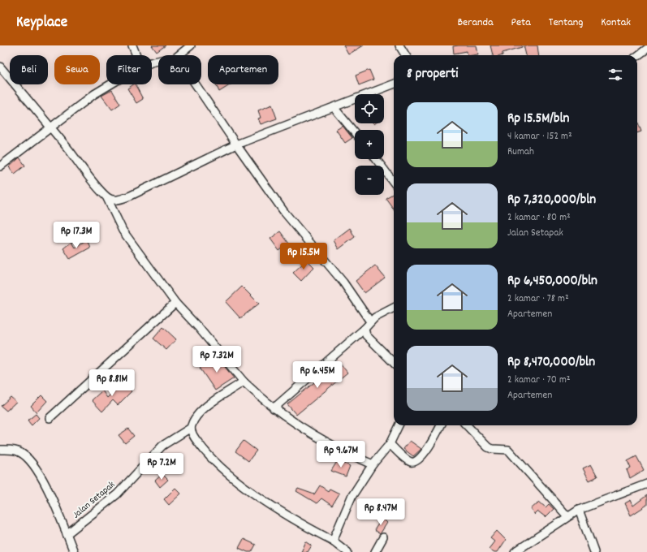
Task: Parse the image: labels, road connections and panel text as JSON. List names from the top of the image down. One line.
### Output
{"streets":{"street":["Jalan Setapak"]},"page":{"header":"Keyplace","nav":["Beranda","Peta","Tentang","Kontak"],"chip":["Beli","Sewa","Filter","Baru","Apartemen"],"heading":"8 properti","map_buttons":["+","−"],"list":[{"name":"Rp 15.5M/bln","note":"4 kamar · 152 m² · Rumah"},{"name":"Rp 7,320,000/bln","note":"2 kamar · 80 m² · Jalan Setapak"},{"name":"Rp 6,450,000/bln","note":"2 kamar · 78 m² · Apartemen"},{"name":"Rp 8,470,000/bln","note":"2 kamar · 70 m² · Apartemen"}],"price":["Rp 17.3M","Rp 15.5M","Rp 7.32M","Rp 6.45M","Rp 8.81M","Rp 9.67M","Rp 7.2M","Rp 8.47M"]}}
